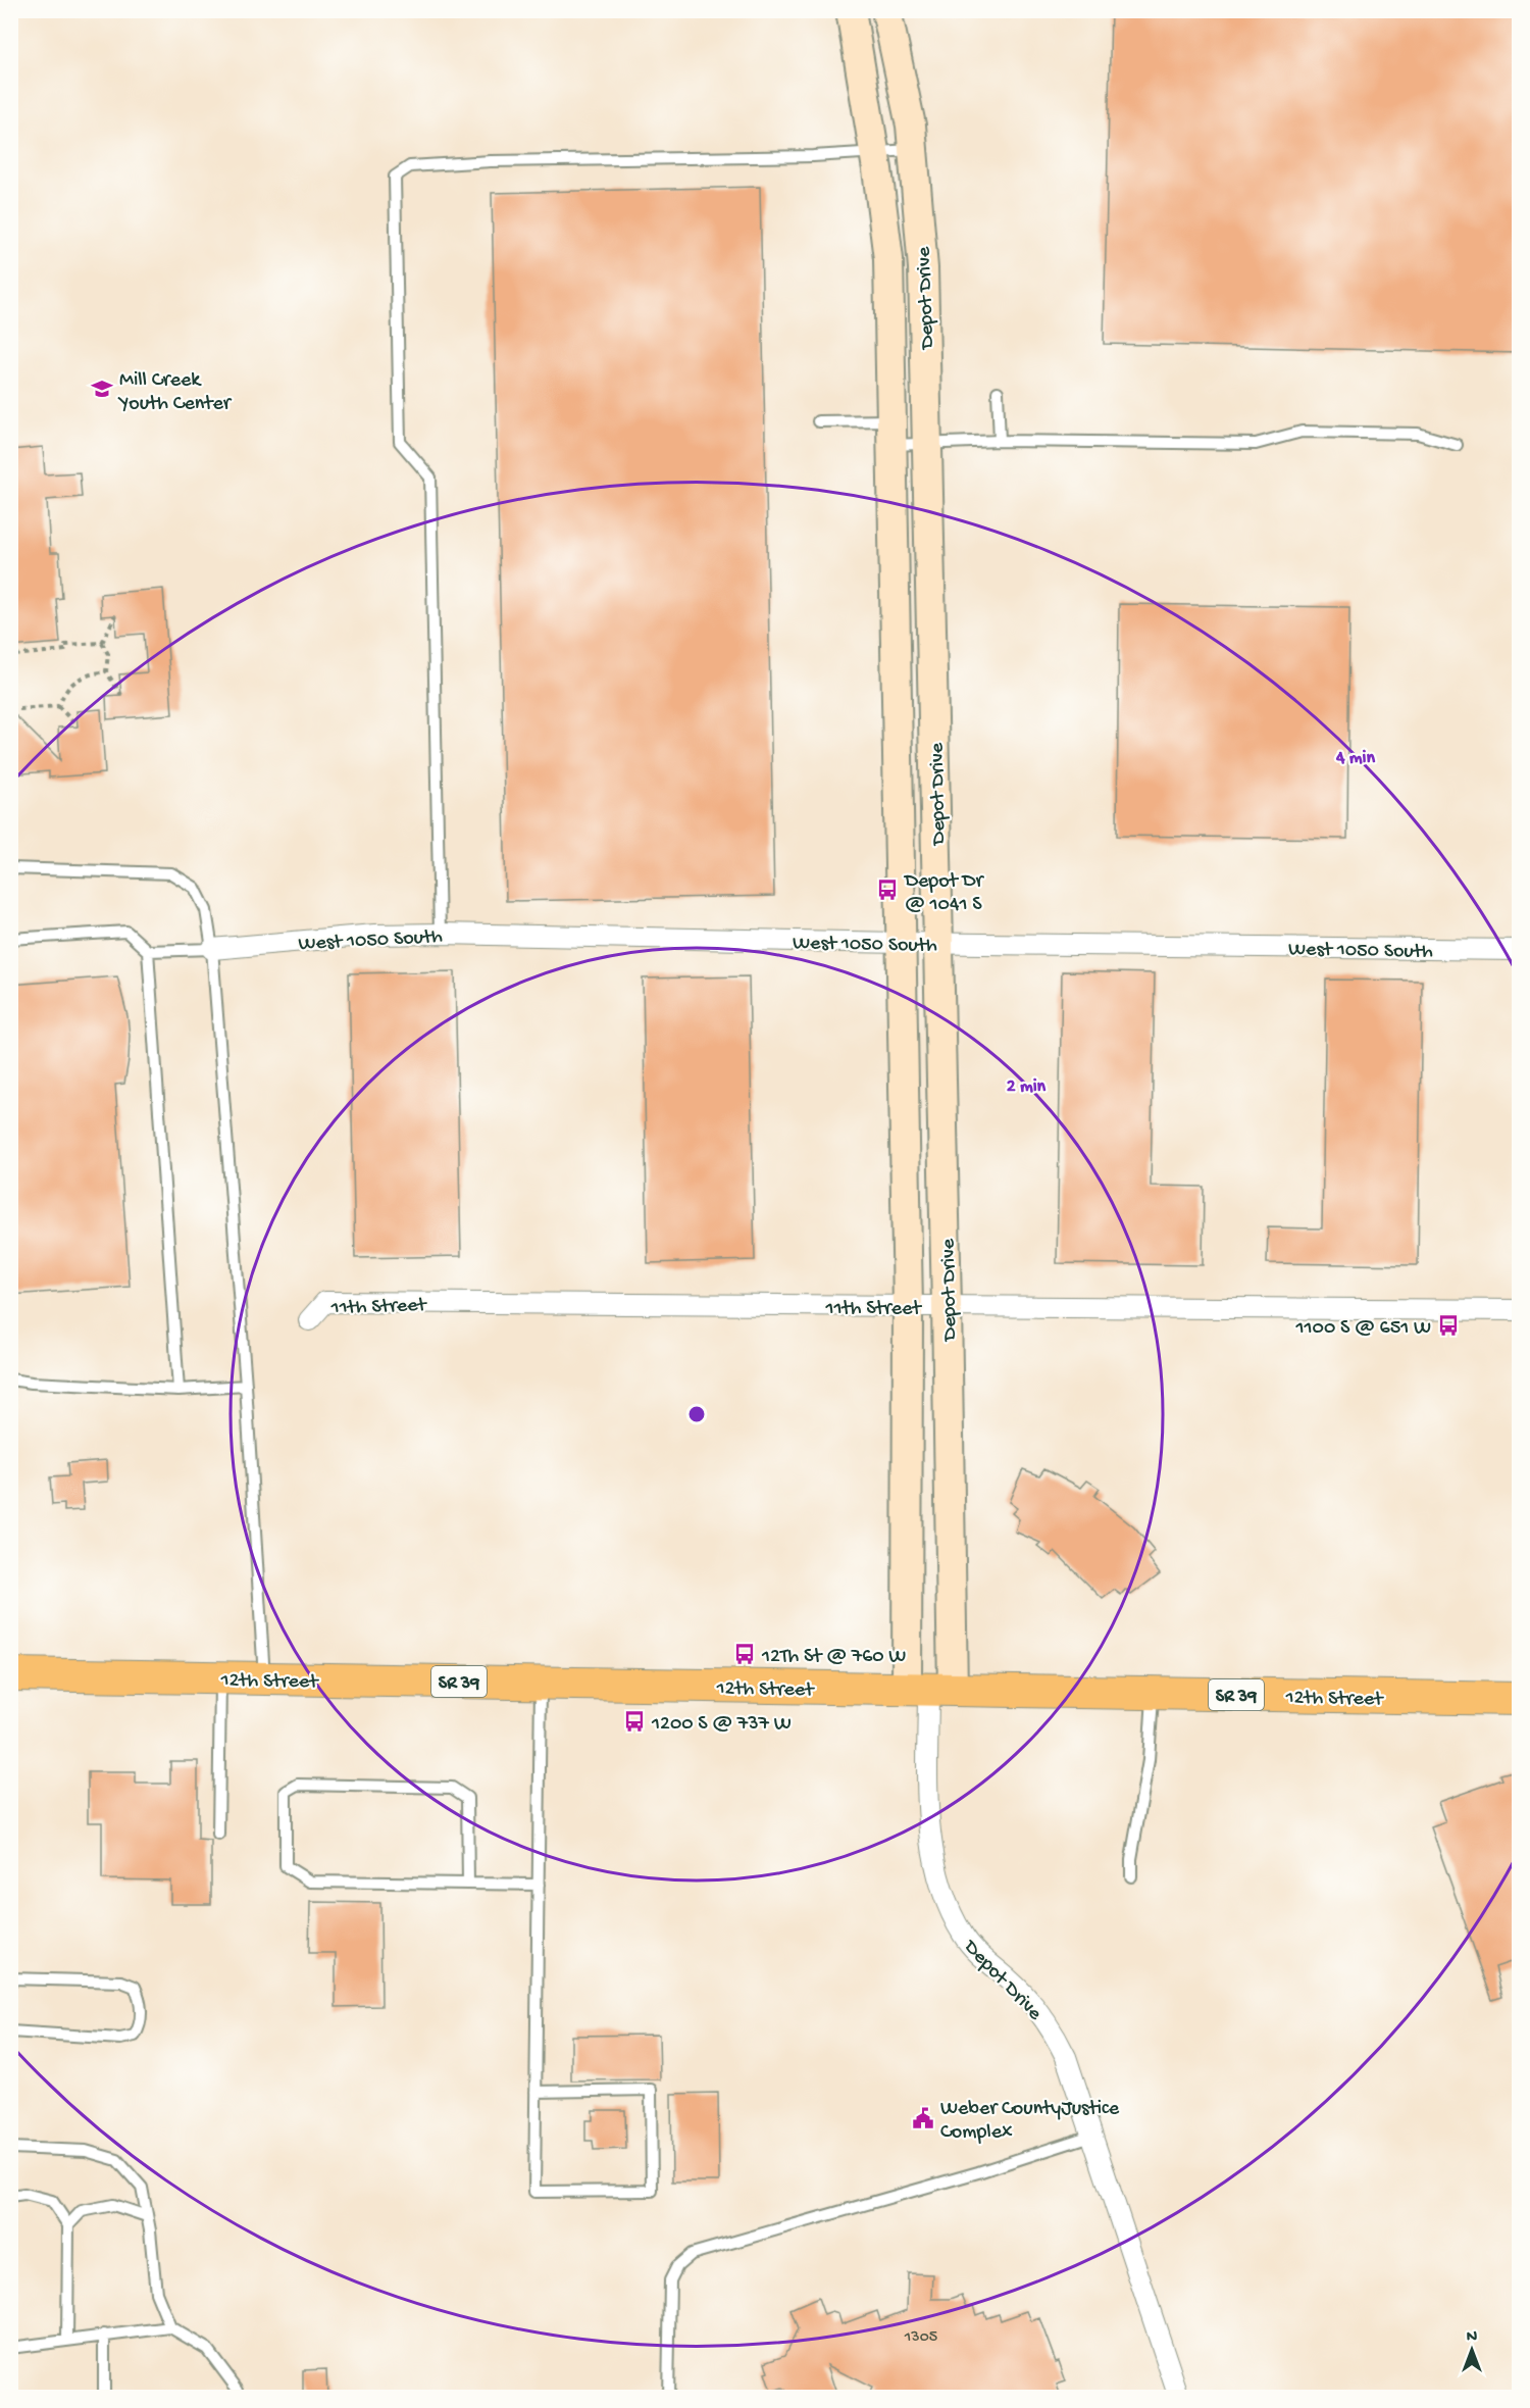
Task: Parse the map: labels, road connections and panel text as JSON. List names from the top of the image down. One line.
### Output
{"streets":{"main road":["Depot Drive","12th Street","SR 39"],"street":["West 1050 South","11th Street"]},"crossings":[["Depot Drive","West 1050 South"],["Depot Drive","11th Street"],["Depot Drive","12th Street"]],"places":{"school or university":["Mill Creek Youth Center"],"bus stop":["Depot Dr @ 1041 S","1100 S @ 651 W","12Th St @ 760 W","1200 S @ 737 W"],"public building":["Weber CountyJustice Complex"]},"house_numbers":["1305"],"north":"top","rings":["4 min","2 min"]}
